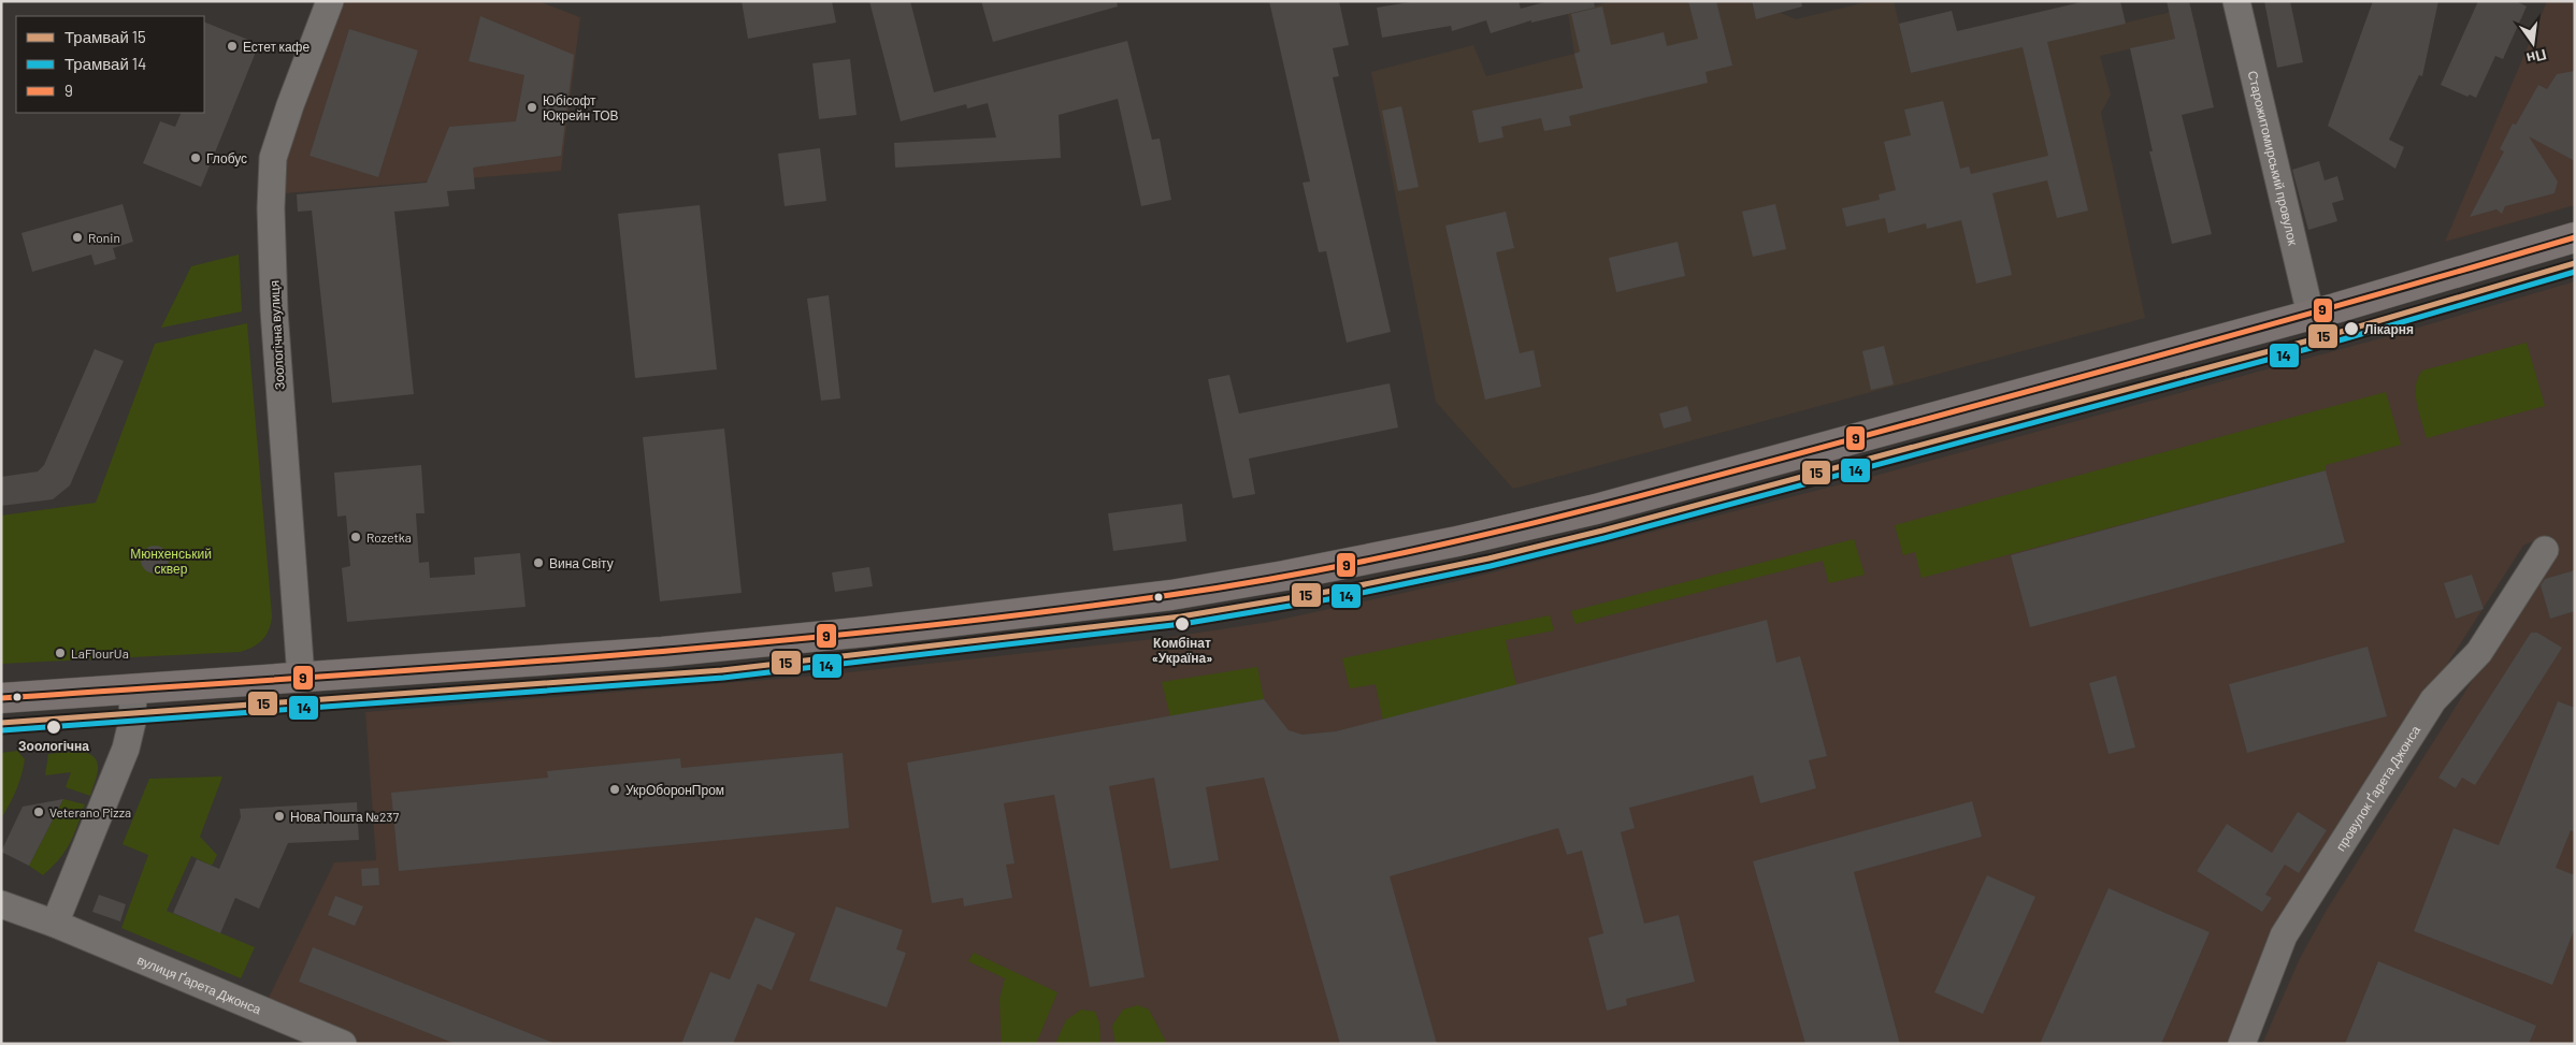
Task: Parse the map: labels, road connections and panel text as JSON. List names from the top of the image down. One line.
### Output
{"streets":{"street":["Старожитомирський провулок","Зоологічна вулиця","провулок Ґарета Джонса","вулиця Ґарета Джонса"]},"parks":["Мюнхенський сквер"],"places":["Естет кафе","Юбісофт Юкрейн ТОВ","Глобус","Ronin","Лікарня","Rozetka","Вина Світу","Комбінат «Україна»","LaFlourUa","Зоологічна","УкрОборонПром","Veterano Pizza","Нова Пошта №237"],"lines":["transit line 9","tram line 15","tram line 14"],"legend":["Трамвай 15","Трамвай 14","9"],"north":"bottom"}
